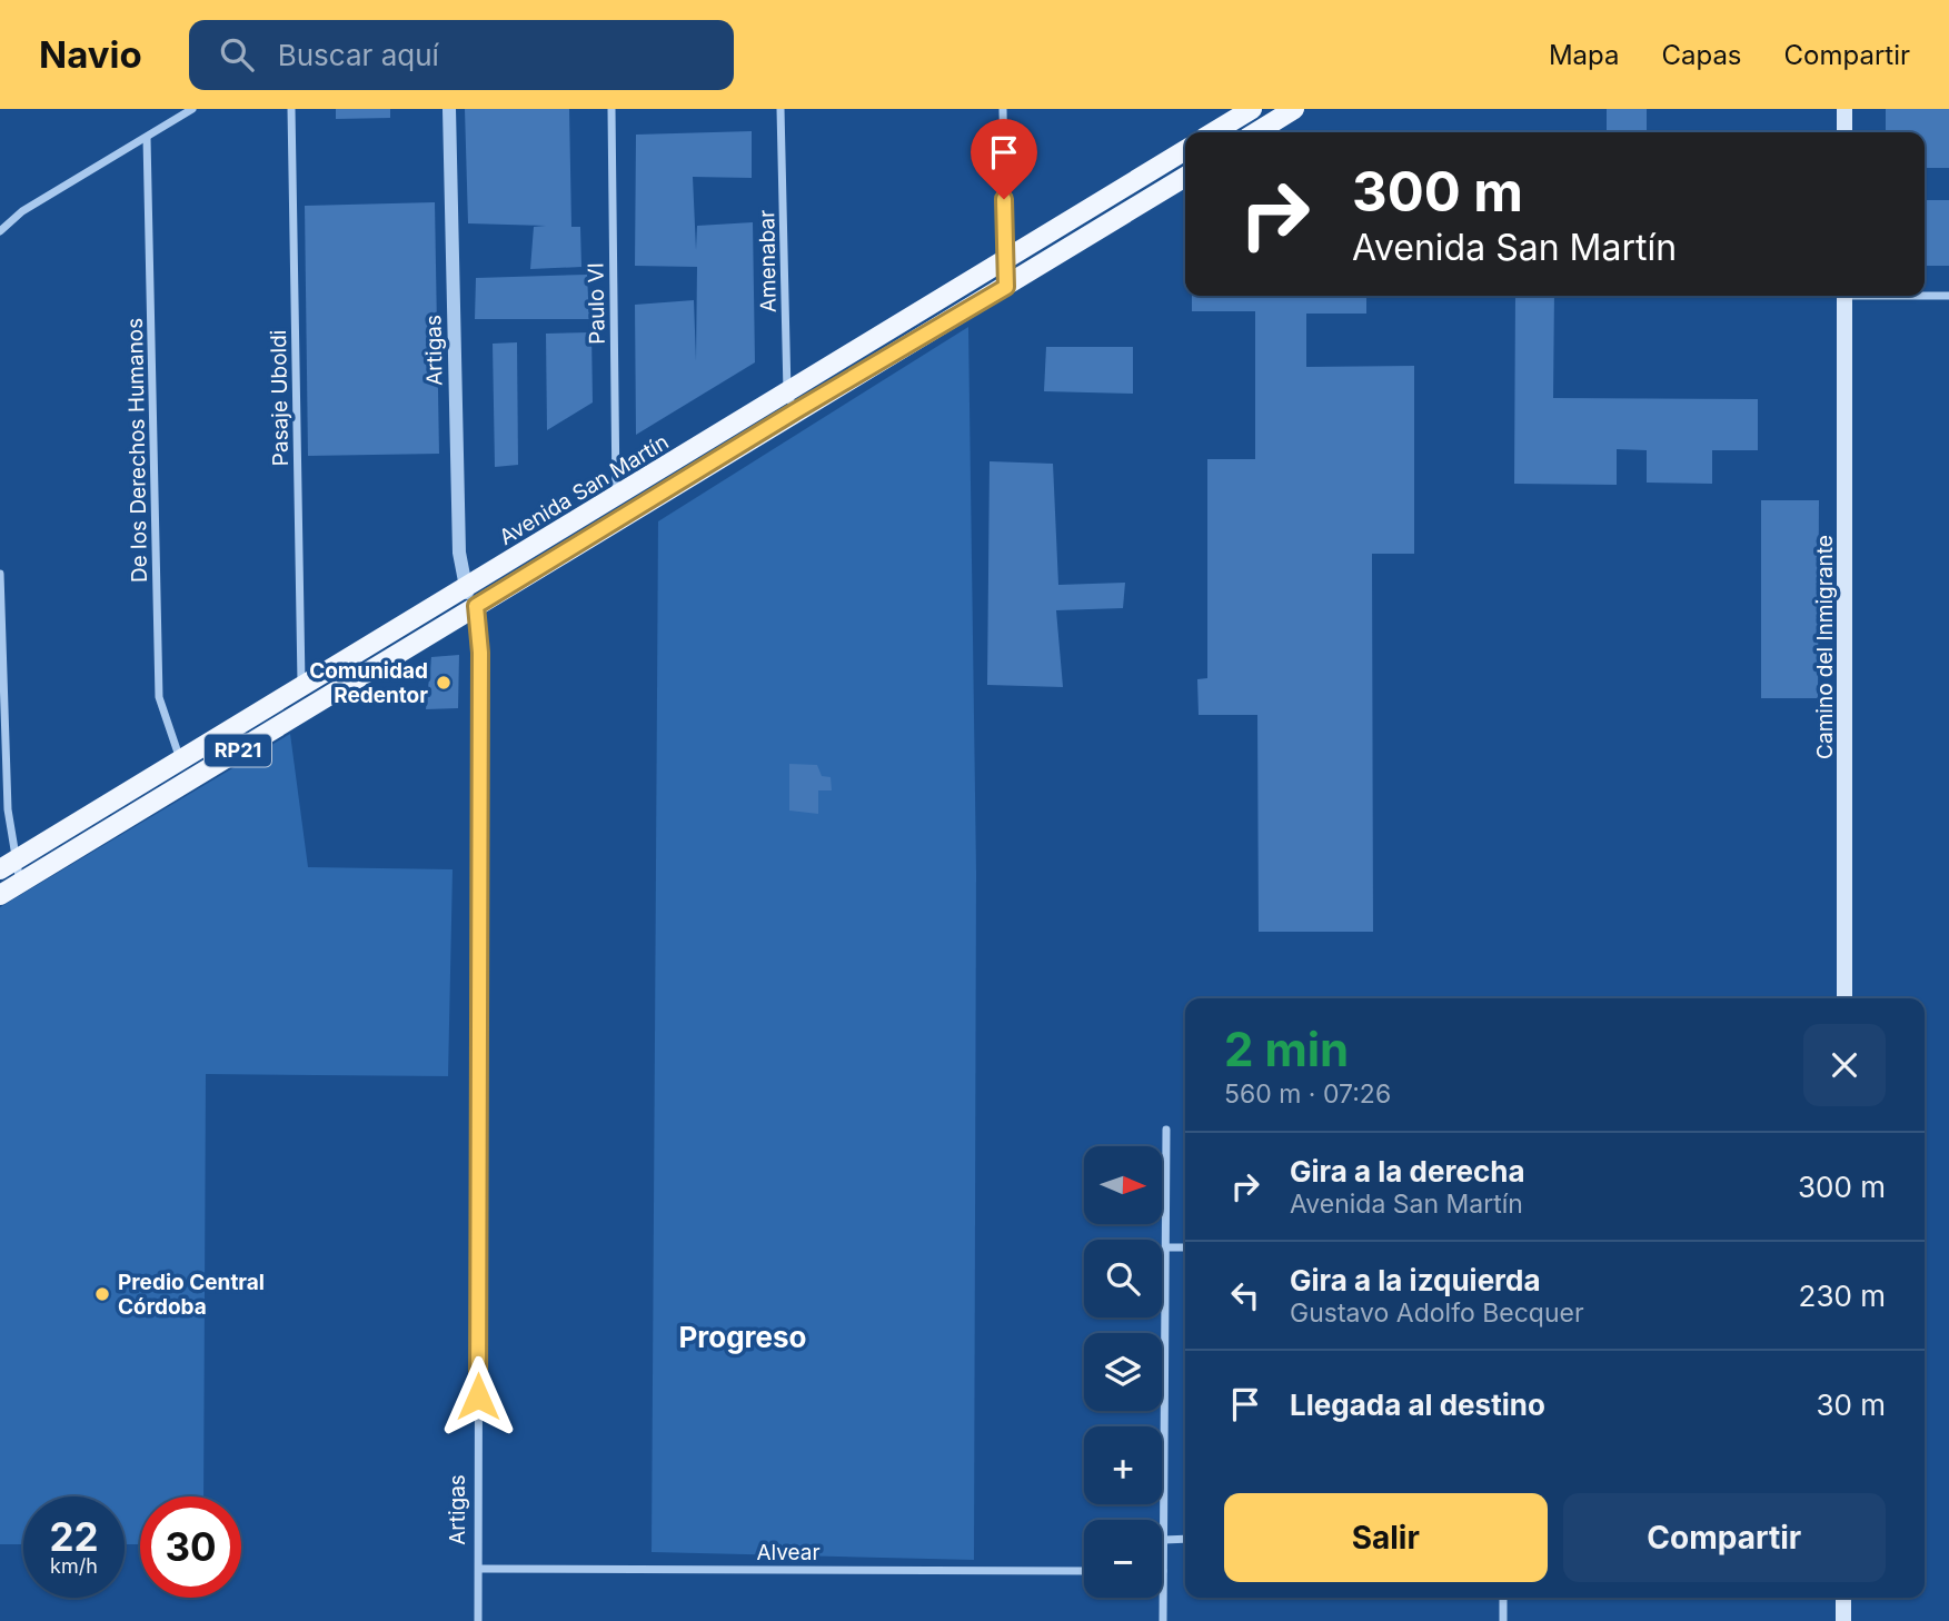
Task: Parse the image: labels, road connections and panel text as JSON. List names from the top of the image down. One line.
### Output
{"streets":{"main road":["Avenida San Martín","Camino del Inmigrante","RP21"],"street":["Amenabar","Paulo VI","Artigas","Pasaje Uboldi","De los Derechos Humanos","Alvear"]},"crossings":[["Amenabar","Avenida San Martín"],["Paulo VI","Avenida San Martín"],["Artigas","Avenida San Martín"],["Artigas","Alvear"],["Pasaje Uboldi","Avenida San Martín"],["De los Derechos Humanos","Avenida San Martín"]],"districts":["Progreso"],"places":["Comunidad Redentor","Predio Central Córdoba"],"north":"right","page":{"header":"Navio","search":"Buscar aquí","nav":["Mapa","Capas","Compartir"],"turn":["300 m","Avenida San Martín"],"heading":["2 min","560 m · 07:26"],"list":[{"name":"Gira a la derecha","note":"Avenida San Martín","value":"300 m"},{"name":"Gira a la izquierda","note":"Gustavo Adolfo Becquer","value":"230 m"},{"name":"Llegada al destino","value":"30 m"}],"map_buttons":["+","−"],"buttons":["Salir","Compartir"],"speed":"22 km/h","limit":"30"}}
